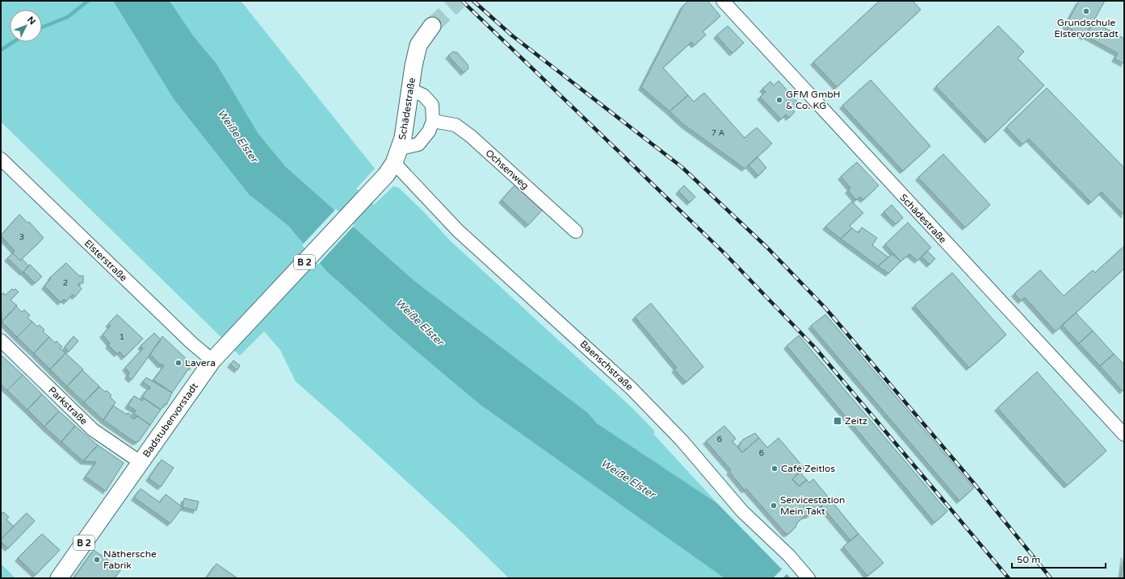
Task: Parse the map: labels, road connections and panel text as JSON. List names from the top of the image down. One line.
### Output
{"streets":{"main road":["Schädestraße","B 2","Badstubenvorstadt"],"street":["Ochsenweg","Elsterstraße","Baenschstraße","Parkstraße"]},"crossings":[["Schädestraße","Baenschstraße"],["Schädestraße","Badstubenvorstadt"],["Elsterstraße","Badstubenvorstadt"],["Parkstraße","Badstubenvorstadt"]],"water":["Weiße Elster"],"places":{"other":["Grundschule Elstervorstadt","GFM GmbH & Co. KG","Lavera","Café Zeitlos","Servicestation Mein Takt","Näthersche Fabrik"],"transit":["Zeitz"]},"house_numbers":["7 A","3","2","1","6","6"],"scale_bar":"50 m","north":"top right"}
